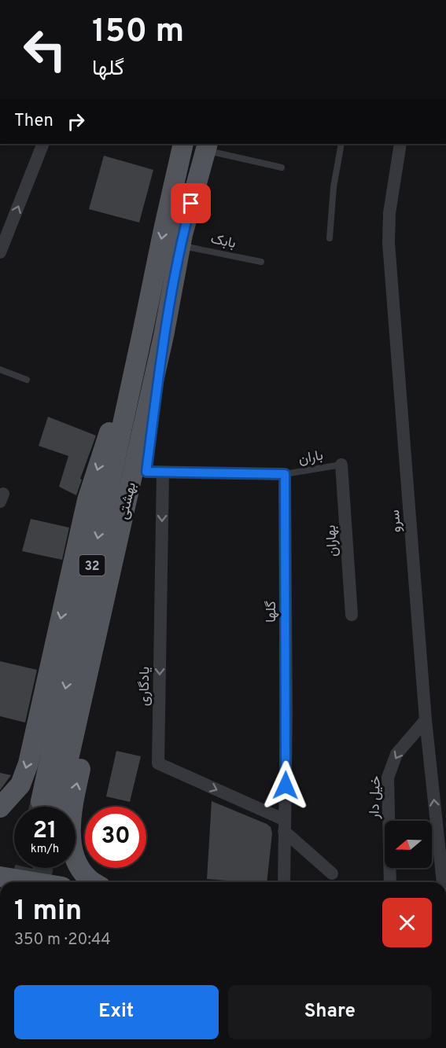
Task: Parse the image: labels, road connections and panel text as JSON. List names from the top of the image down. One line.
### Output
{"streets":{"main road":["بهشتى","32"],"street":["سرو","بهاران","گلها","یادگاری","خیل دار"],"lane":["بابک","باران"]},"crossings":[["بابک","بهشتى"],["باران","بهاران"],["باران","گلها"],["سرو","خیل دار"],["گلها","یادگاری"]],"one_way":["یادگاری","خیل دار"],"north":"left","page":{"turn":["150 m","گلها"],"then":"Then","speed":"21 km/h","limit":"30","heading":["1 min","350 m · 20:44"],"buttons":["Exit","Share"]}}
